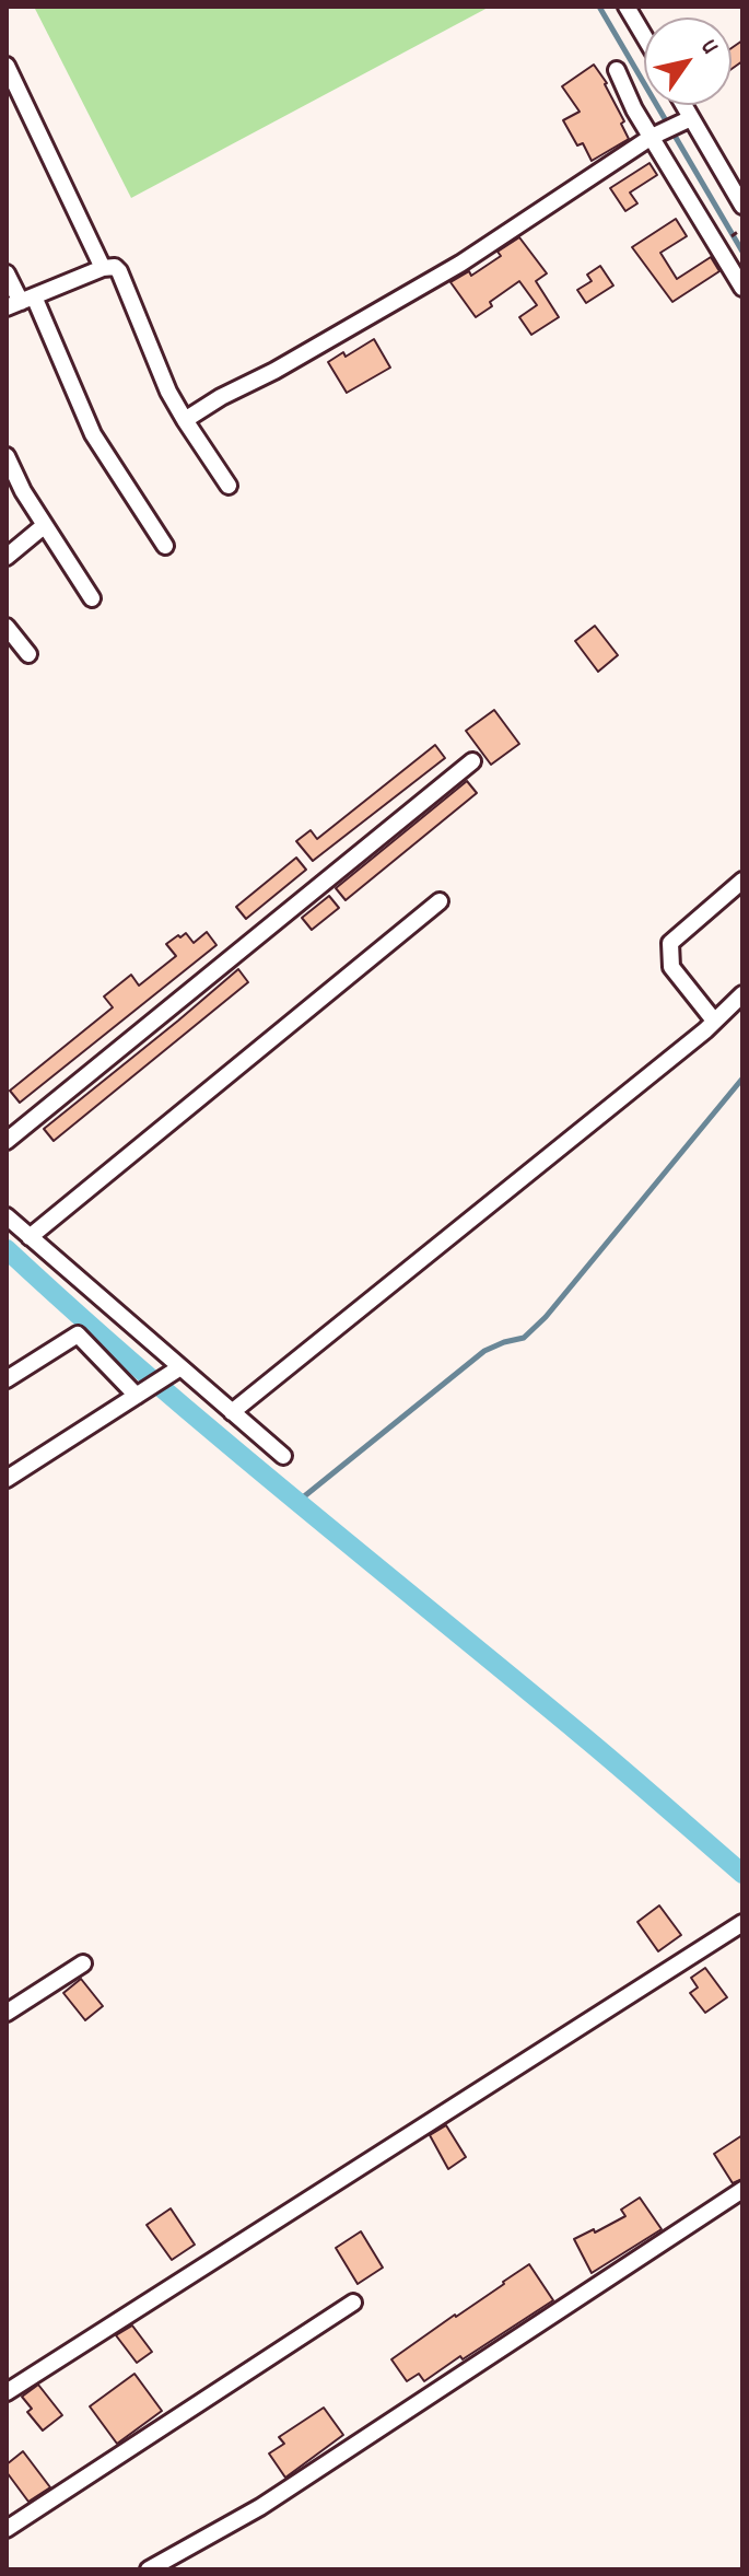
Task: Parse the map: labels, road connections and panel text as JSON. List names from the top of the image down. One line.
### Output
{"north":"top right"}
